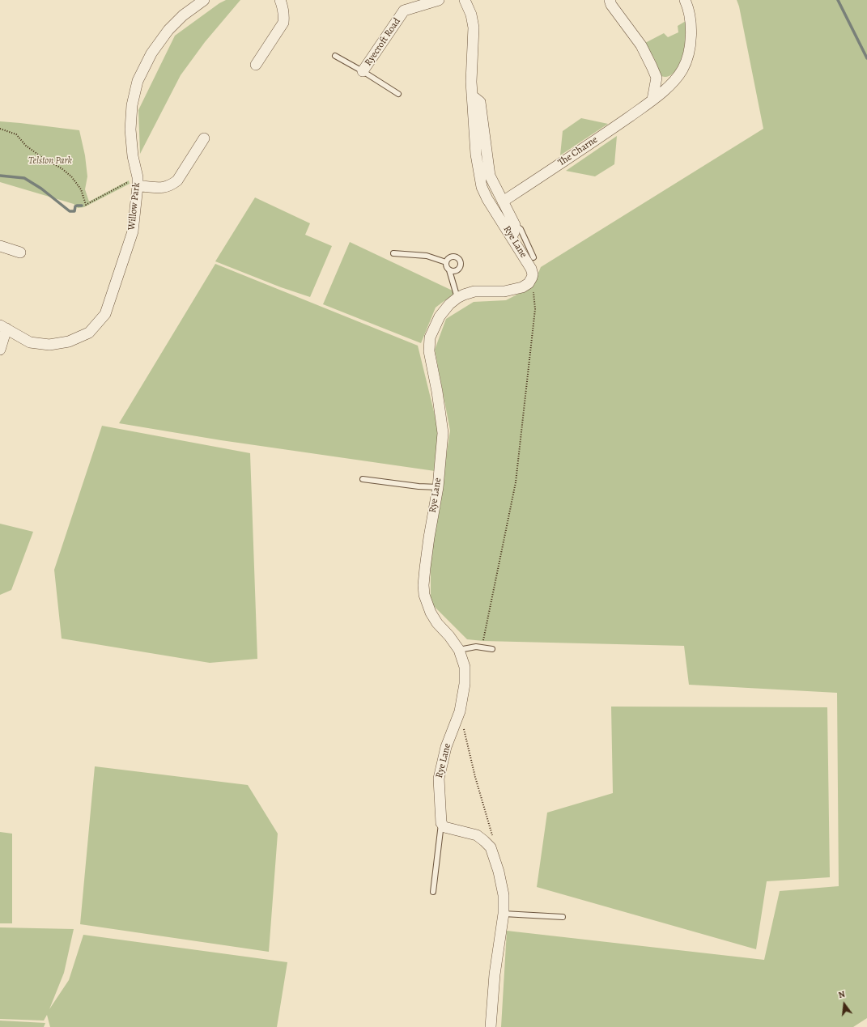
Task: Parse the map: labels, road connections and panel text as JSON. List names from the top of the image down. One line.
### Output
{"streets":{"street":["Ryecroft Road","The Charne","Willow Park","Rye Lane"]},"parks":["Telston Park"],"north":"top"}
